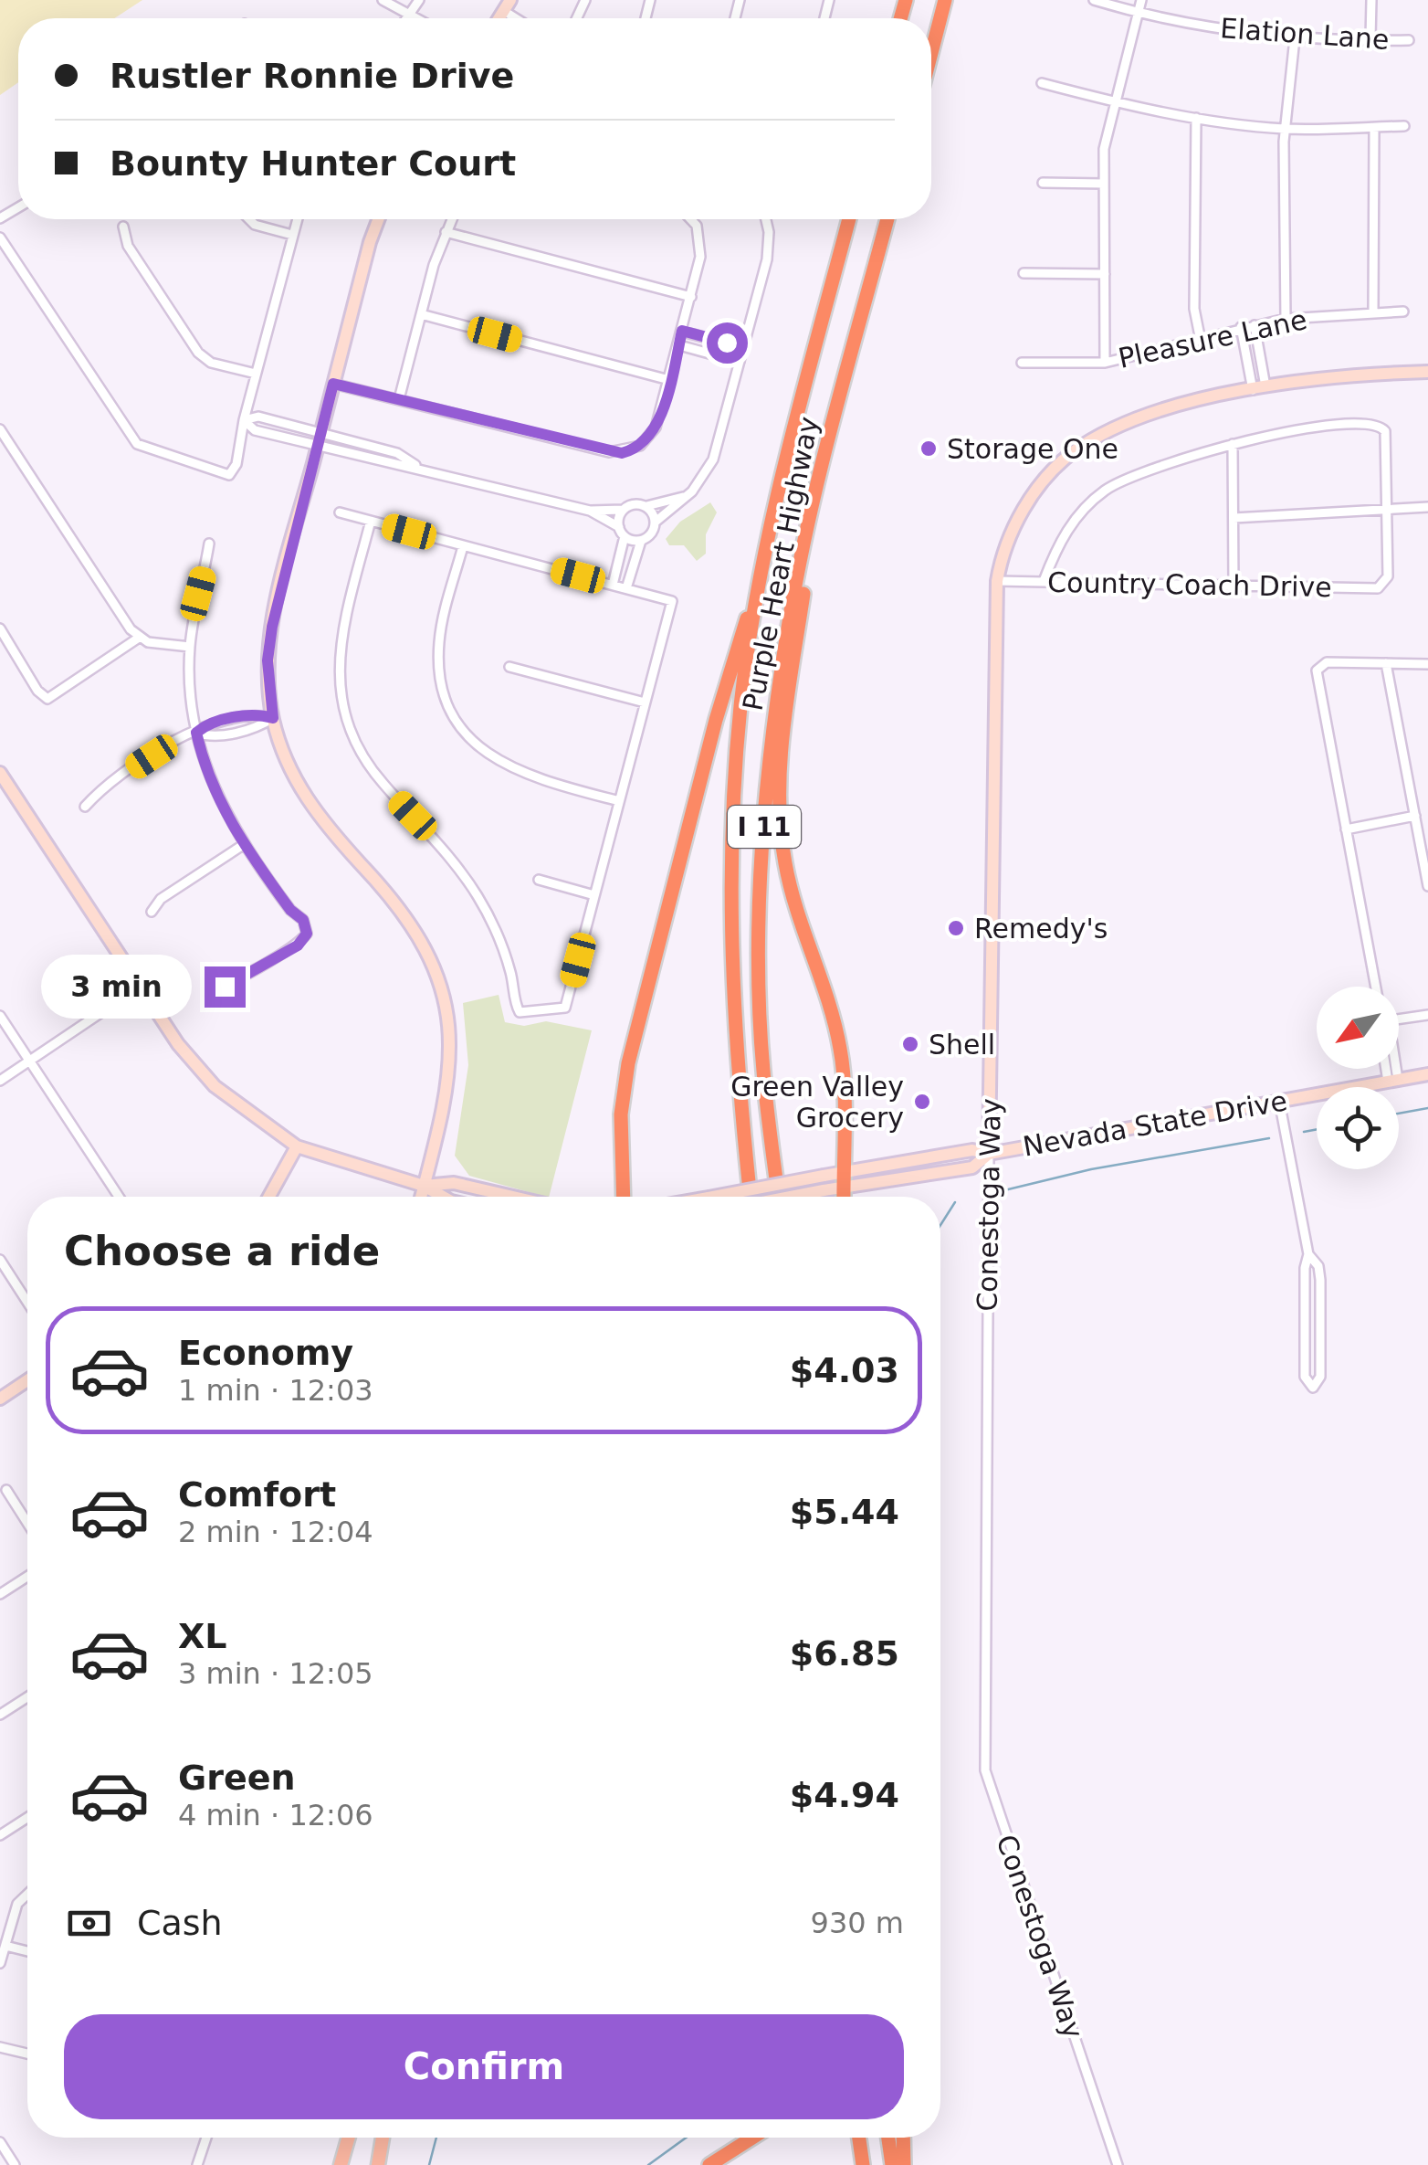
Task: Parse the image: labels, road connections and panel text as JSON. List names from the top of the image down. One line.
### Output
{"streets":{"highway":["Purple Heart Highway","I 11"],"street":["Elation Lane","Pleasure Lane","Country Coach Drive","Nevada State Drive","Conestoga Way"]},"crossings":[["Country Coach Drive","Conestoga Way"],["Nevada State Drive","Conestoga Way"]],"places":["Storage One","Remedy's","Shell","Green Valley Grocery"],"north":"bottom left","page":{"banner":["Rustler Ronnie Drive","Bounty Hunter Court"],"bubble":"3 min","heading":"Choose a ride","list":[{"name":"Economy","note":"1 min · 12:03","value":"$4.03"},{"name":"Comfort","note":"2 min · 12:04","value":"$5.44"},{"name":"XL","note":"3 min · 12:05","value":"$6.85"},{"name":"Green","note":"4 min · 12:06","value":"$4.94"}],"pay":["Cash","930 m"],"buttons":"Confirm"}}
